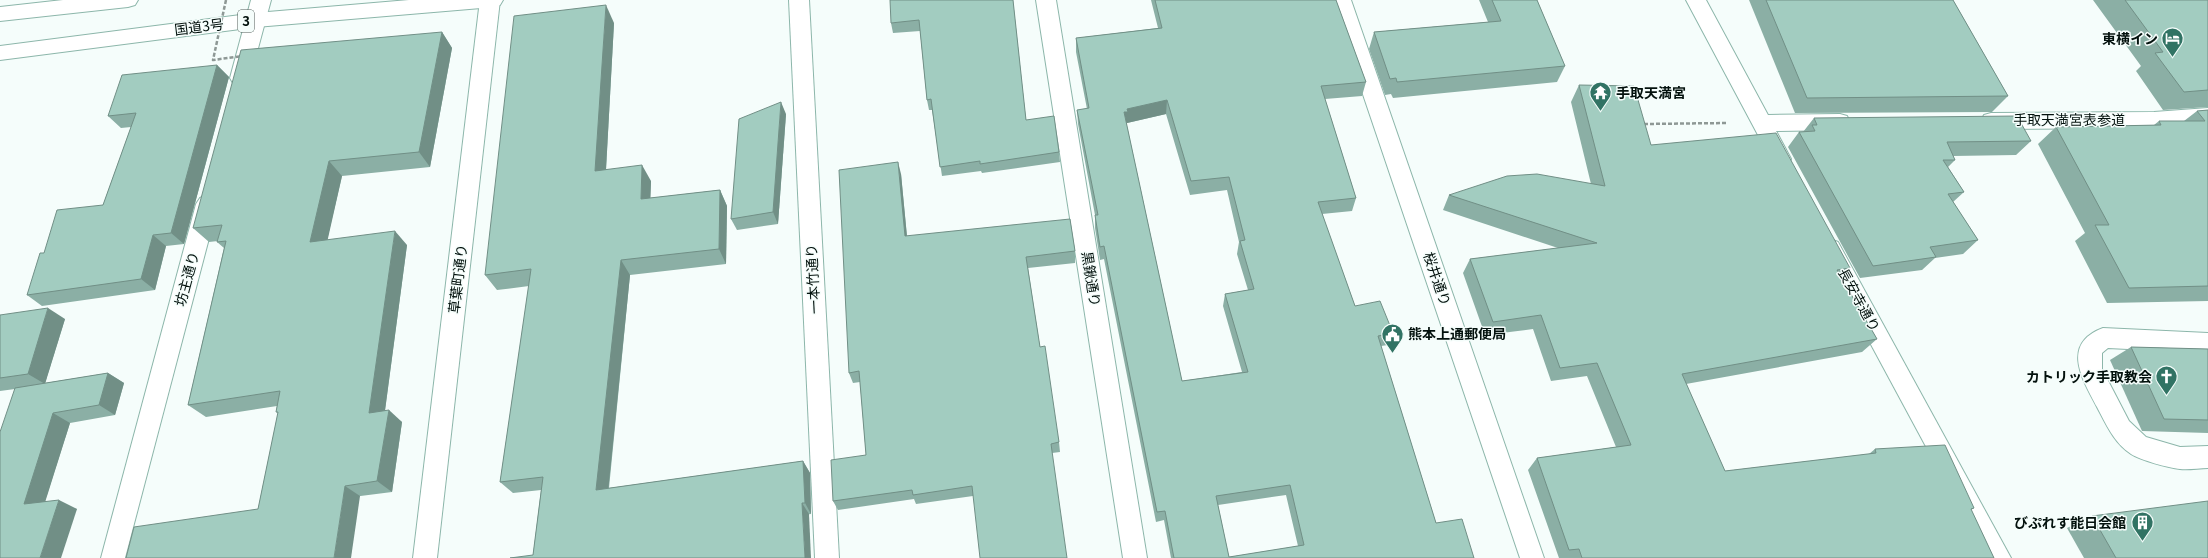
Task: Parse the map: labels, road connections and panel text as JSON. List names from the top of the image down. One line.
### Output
{"streets":{"main road":["3","国道3号","手取天満宮表参道","坊主通り","草葉町通り","一本竹通り","黒鍬通り","桜井通り","長安寺通り"]},"crossings":[["国道3号","草葉町通り"]],"places":{"hotel":["東横イン"],"temple":["手取天満宮"],"public building":["熊本上通郵便局"],"church":["カトリック手取教会"],"building":["びぷれす能日会館"]}}
